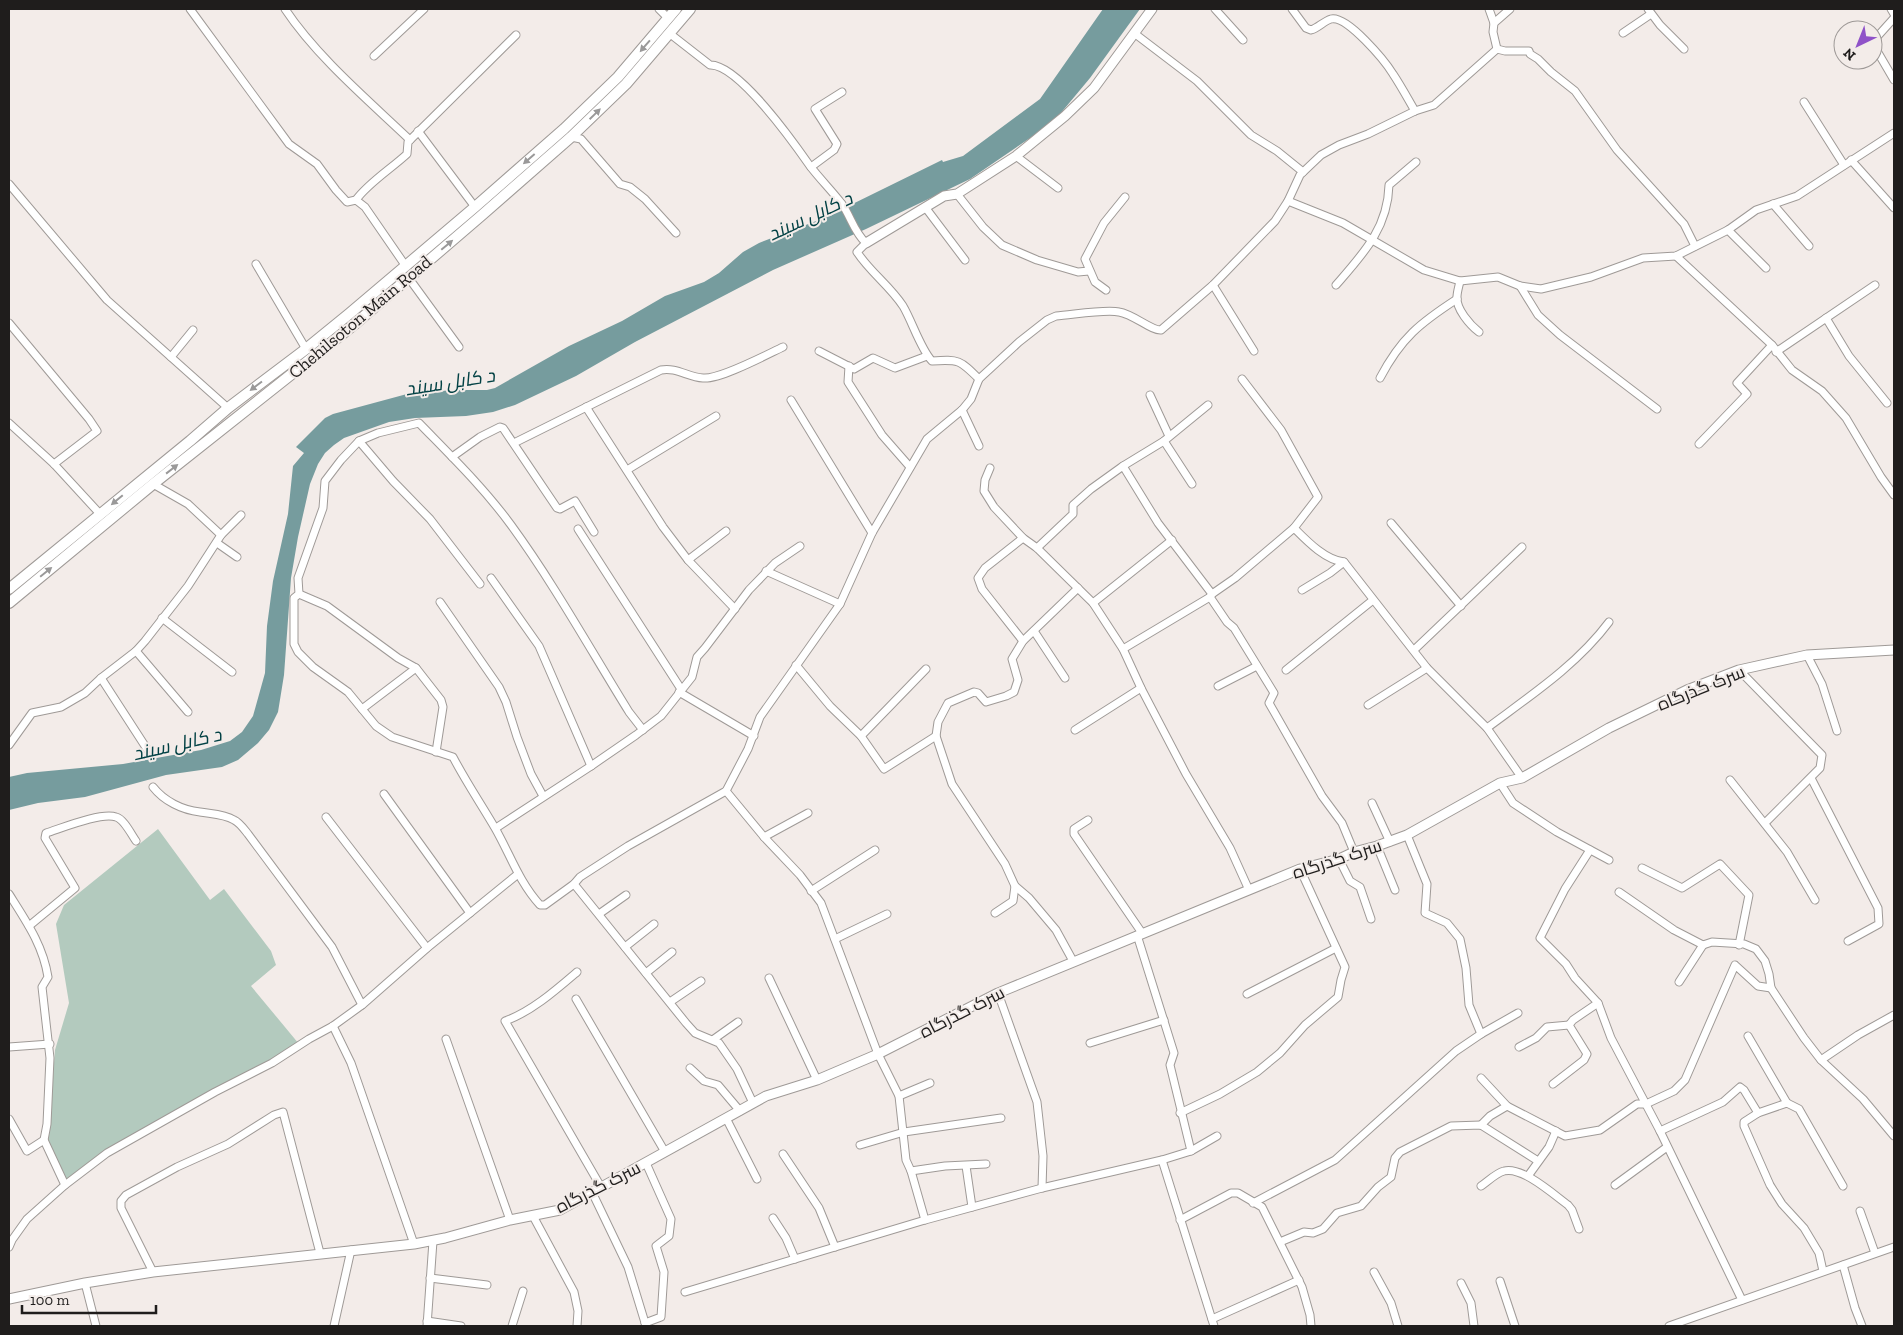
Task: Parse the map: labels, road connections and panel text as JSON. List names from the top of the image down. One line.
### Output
{"streets":{"main road":["Chehilsoton Main Road"],"street":["سرک گذرگاه"]},"water":["د کابل سيند"],"scale_bar":"100 m","north":"bottom left"}
